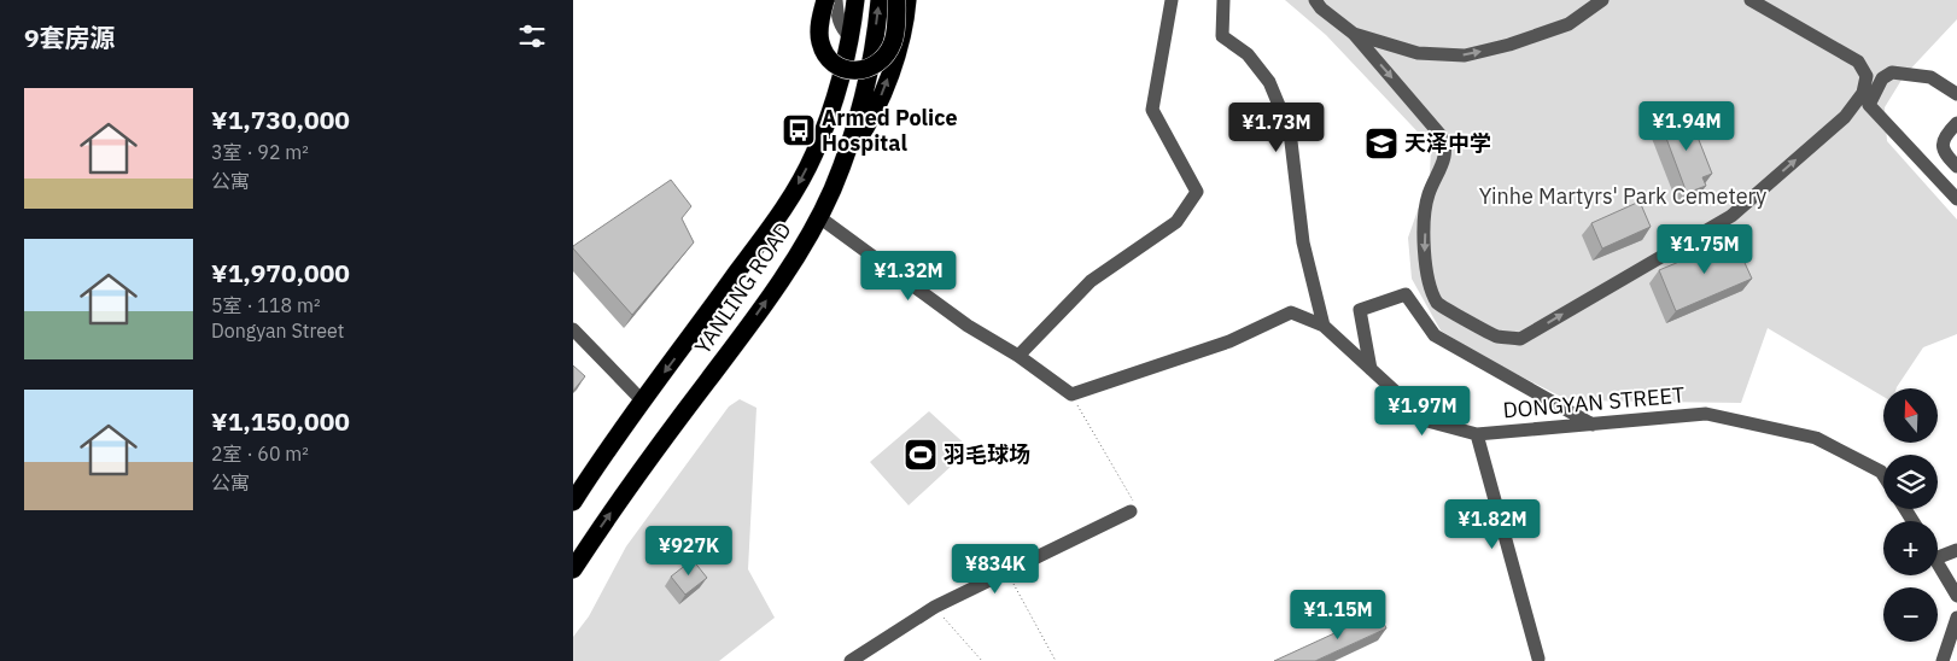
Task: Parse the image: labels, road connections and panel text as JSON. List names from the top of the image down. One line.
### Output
{"streets":{"highway":["YANLING ROAD"],"street":["DONGYAN STREET"]},"parks":["Yinhe Martyrs' Park Cemetery"],"places":{"bus stop":["Armed Police Hospital"],"school or university":["天泽中学"],"sports":["羽毛球场"]},"north":"top","page":{"heading":"9套房源","list":[{"name":"¥1,730,000","note":"3室 · 92 m² · 公寓"},{"name":"¥1,970,000","note":"5室 · 118 m² · Dongyan Street"},{"name":"¥1,150,000","note":"2室 · 60 m² · 公寓"}],"price":["¥1.94M","¥1.73M","¥1.75M","¥1.32M","¥1.97M","¥1.82M","¥927K","¥834K","¥1.15M"],"map_buttons":["+","−"]}}
